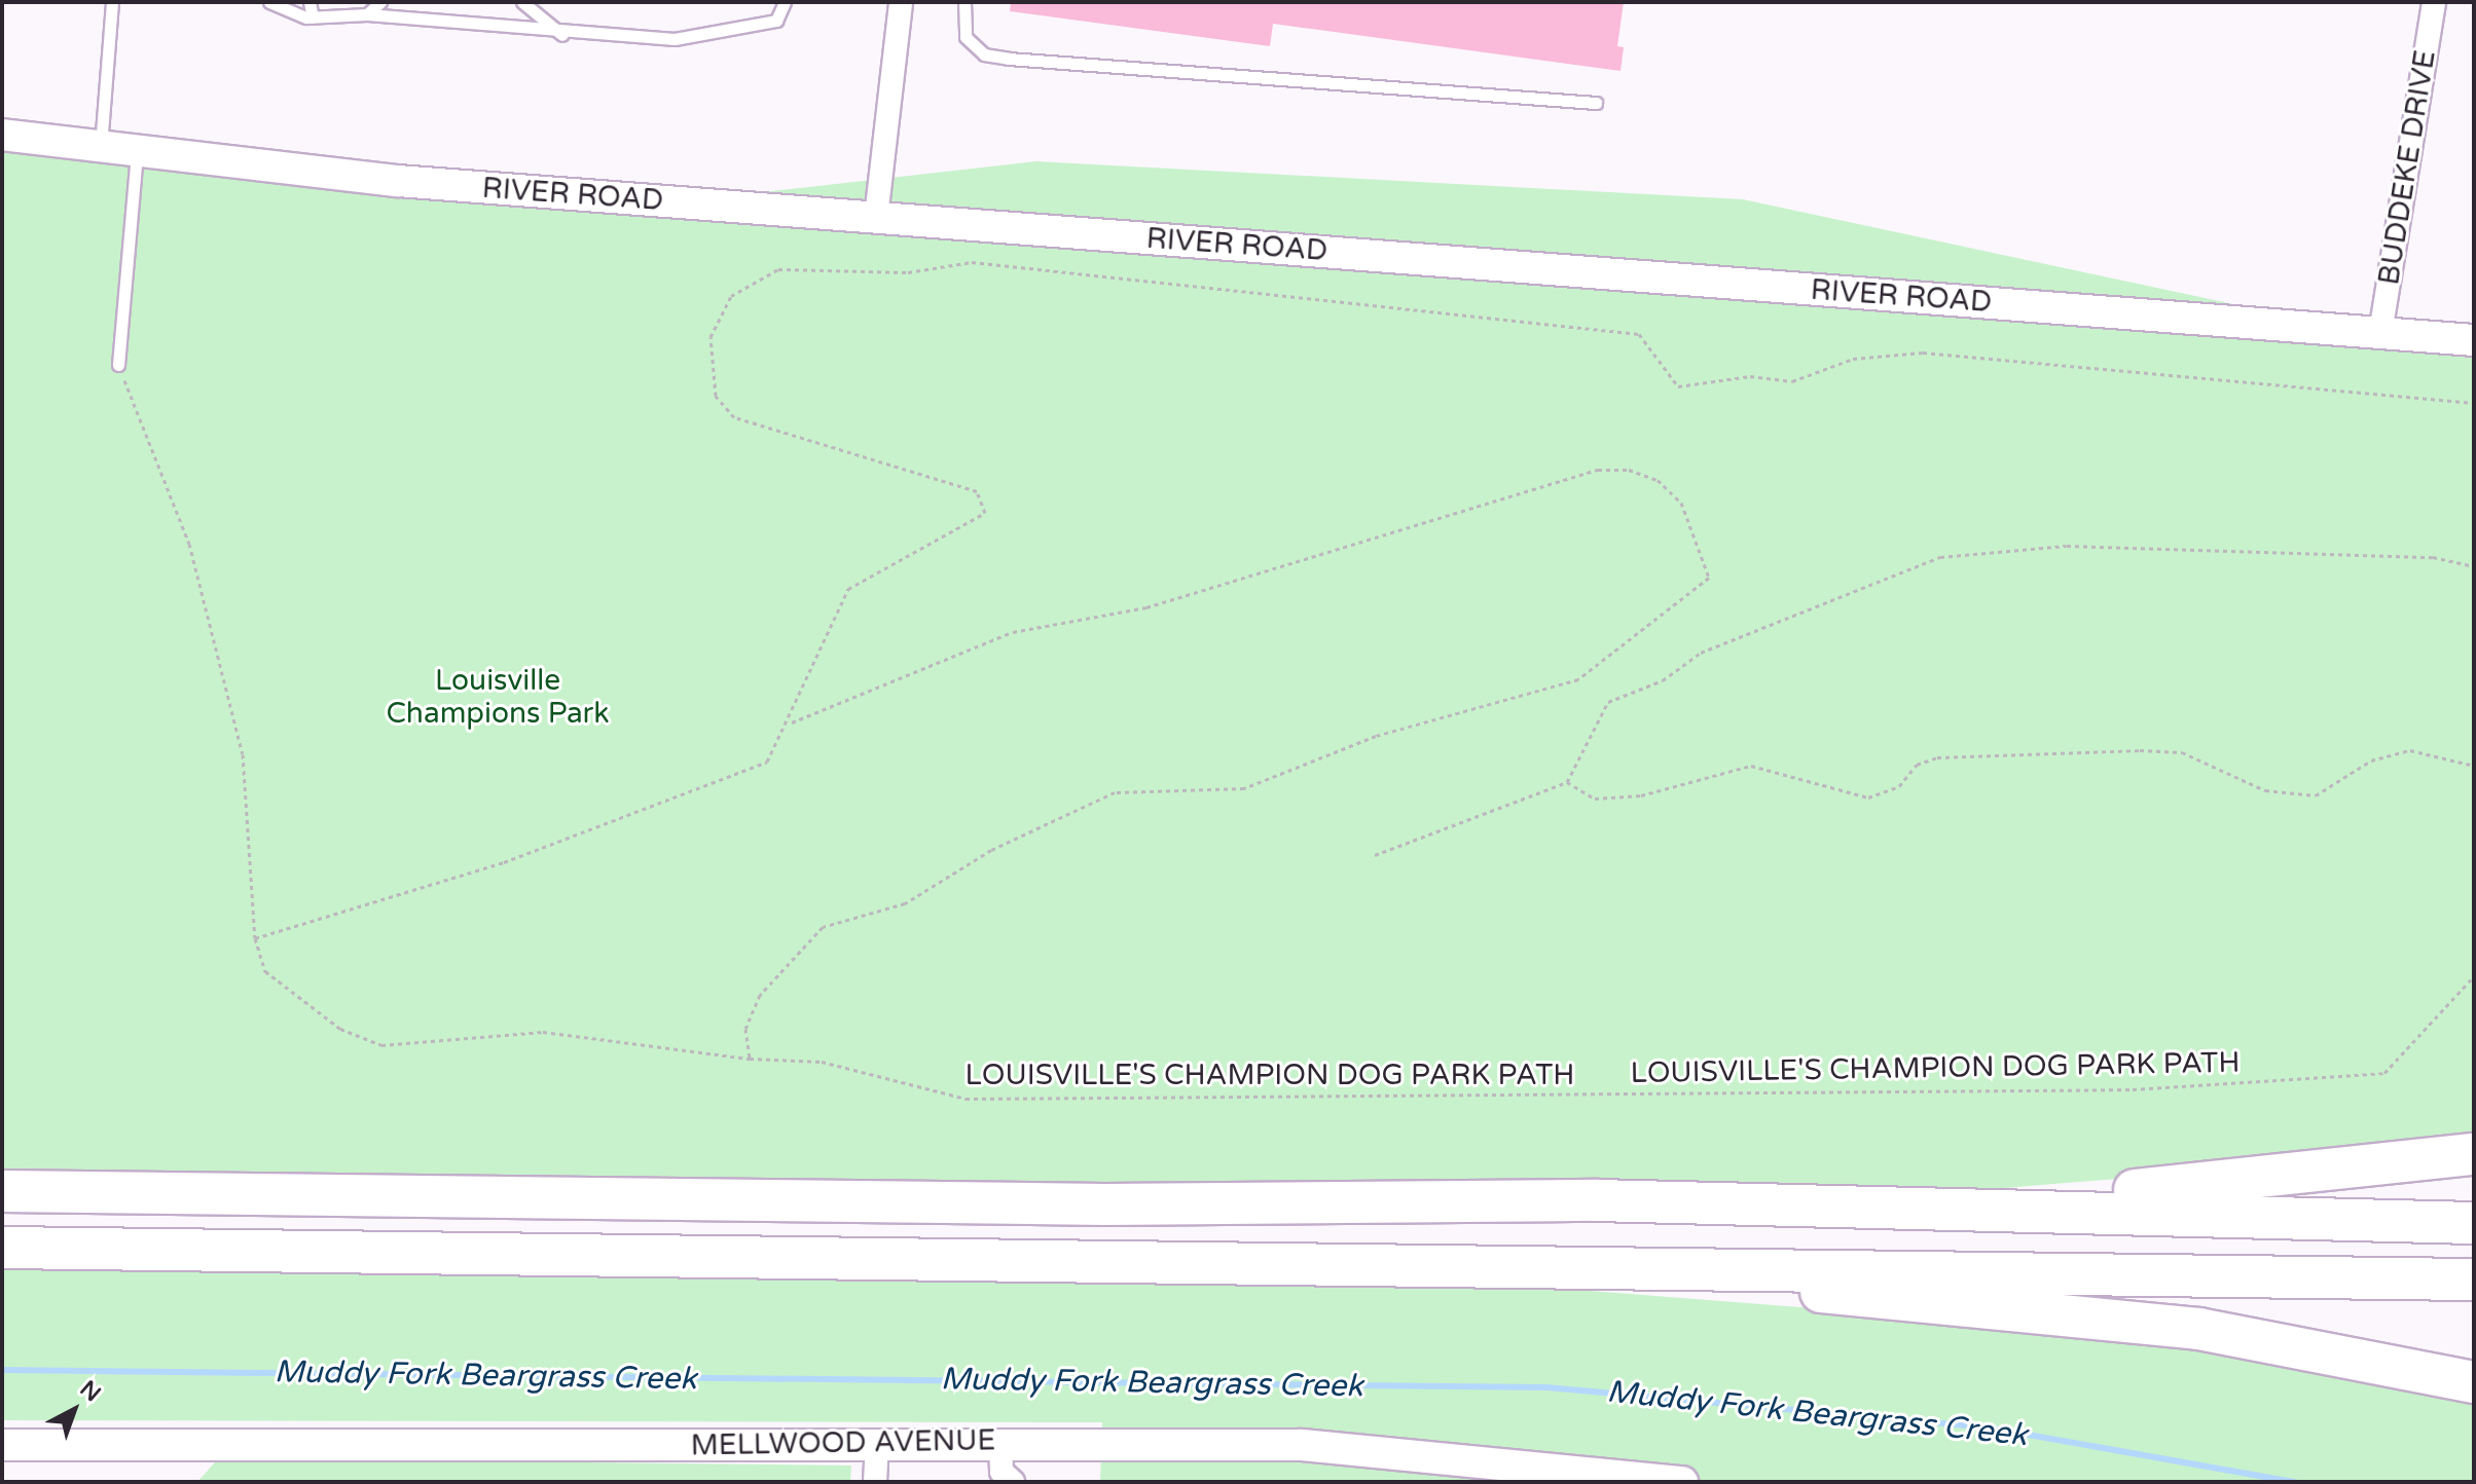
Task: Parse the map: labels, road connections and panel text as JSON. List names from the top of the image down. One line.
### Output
{"streets":{"street":["BUDDEKE DRIVE","RIVER ROAD","MELLWOOD AVENUE"],"path":["LOUISVILLE'S CHAMPION DOG PARK PATH"]},"crossings":[["BUDDEKE DRIVE","RIVER ROAD"]],"water":["Muddy Fork Beargrass Creek"],"parks":["Louisville Champions Park"],"north":"top right"}
